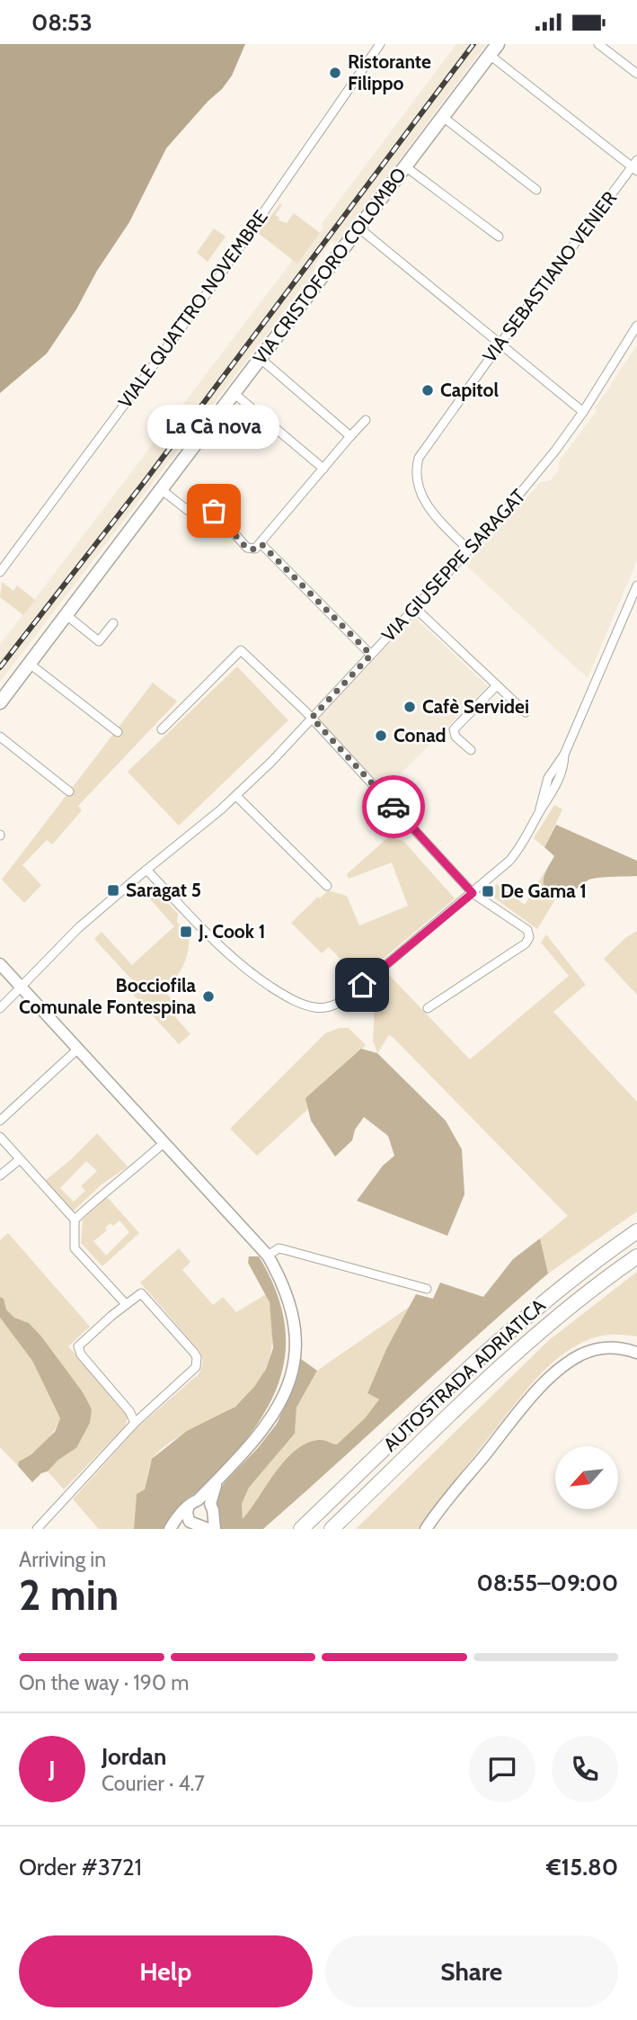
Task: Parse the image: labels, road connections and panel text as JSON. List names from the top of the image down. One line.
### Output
{"streets":{"highway":["AUTOSTRADA ADRIATICA"],"main road":["VIA CRISTOFORO COLOMBO"],"street":["VIA SEBASTIANO VENIER","VIALE QUATTRO NOVEMBRE","VIA GIUSEPPE SARAGAT"]},"crossings":[["VIA SEBASTIANO VENIER","VIA GIUSEPPE SARAGAT"]],"places":{"other":["Ristorante Filippo","Capitol","La Cà nova","Cafè Servidei","Conad","Bocciofila Comunale Fontespina"],"transit":["Saragat 5","De Gama 1","J. Cook 1"]},"north":"bottom left","page":{"status":"08:53","bubble":"La Cà nova","heading":["2 min","Arriving in","08:55–09:00"],"panel":["Jordan","Courier · 4.7","Order #3721","€15.80"],"bar":"On the way · 190 m","round":"J","buttons":["Help","Share"]}}
